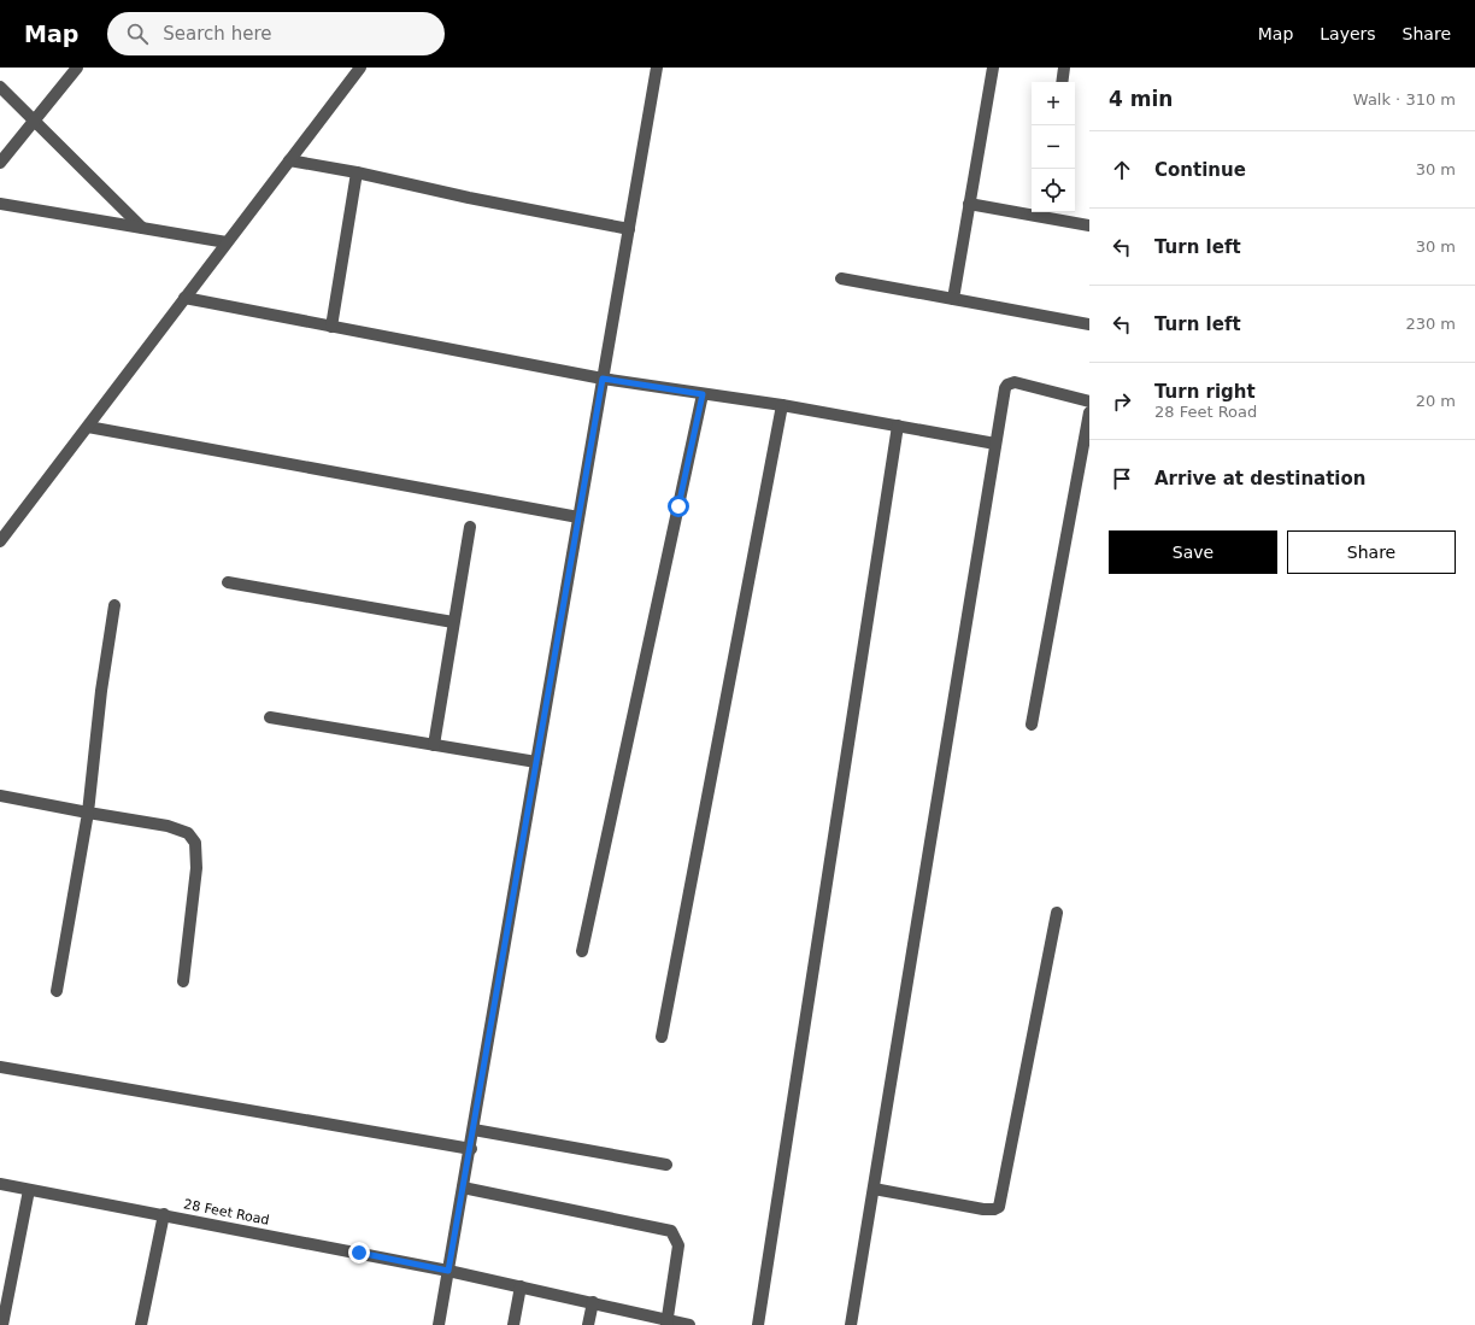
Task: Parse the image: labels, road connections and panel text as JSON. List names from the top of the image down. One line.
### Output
{"streets":{"street":["28 Feet Road"]},"page":{"header":"Map","search":"Search here","nav":["Map","Layers","Share"],"heading":["4 min","Walk · 310 m"],"map_buttons":["+","−"],"list":[["Continue","30 m"],["Turn left","30 m"],["Turn left","230 m"],["Turn right","28 Feet Road","20 m"],"Arrive at destination"],"buttons":["Save","Share"]}}
